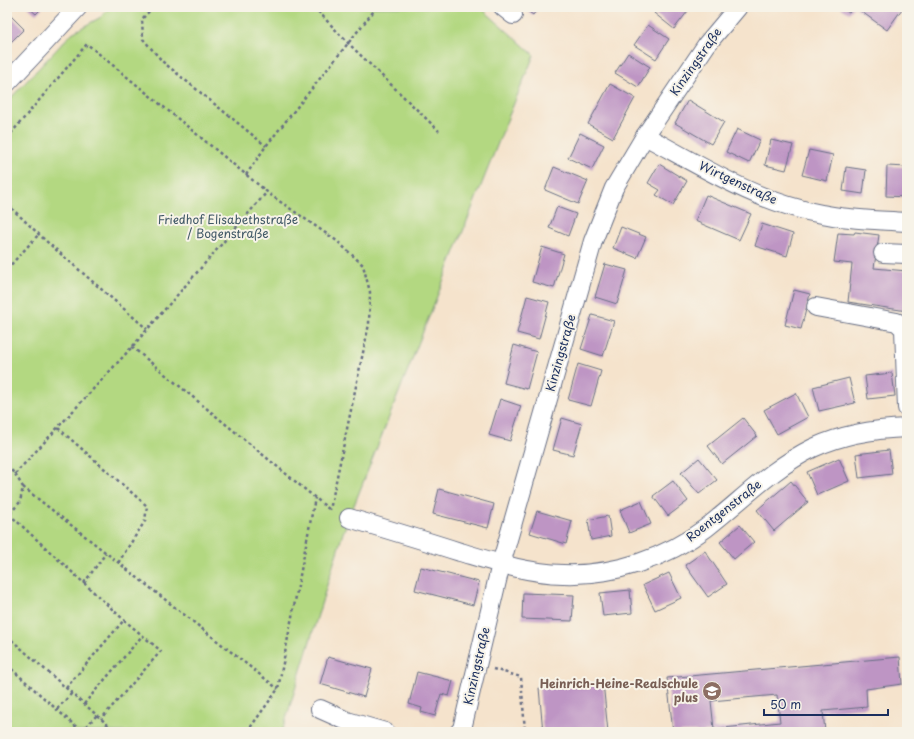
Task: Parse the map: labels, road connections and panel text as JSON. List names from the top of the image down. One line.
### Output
{"streets":{"street":["Kinzingstraße","Wirtgenstraße","Roentgenstraße"]},"crossings":[["Kinzingstraße","Wirtgenstraße"],["Kinzingstraße","Roentgenstraße"]],"parks":["Friedhof Elisabethstraße / Bogenstraße"],"places":{"school or university":["Heinrich-Heine-Realschule plus"]},"scale_bar":"50 m"}
